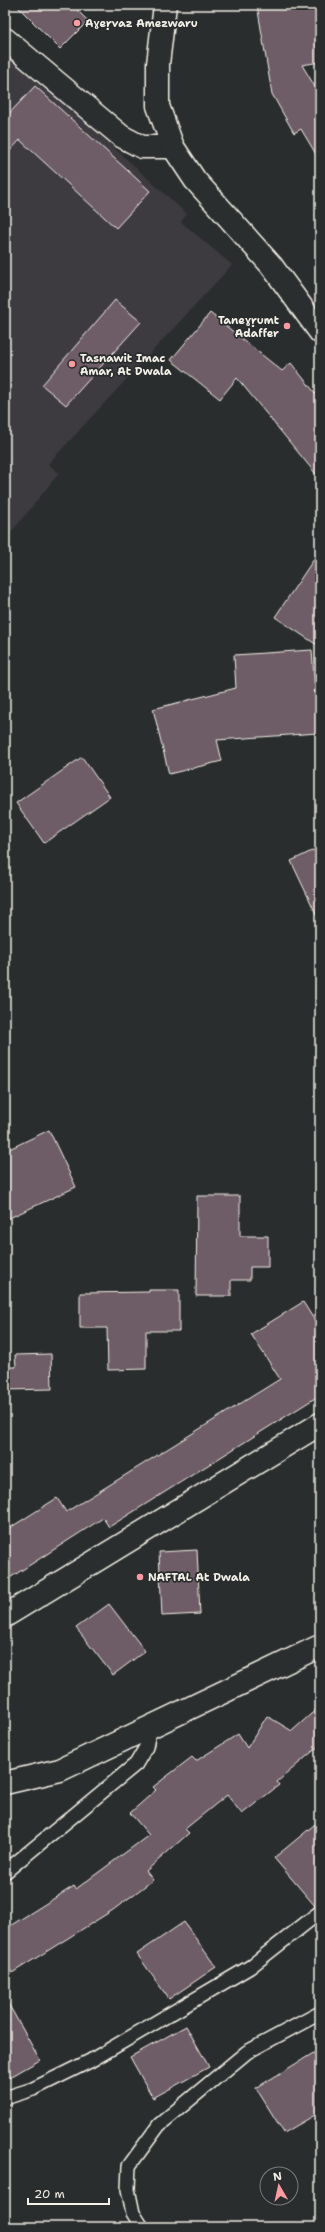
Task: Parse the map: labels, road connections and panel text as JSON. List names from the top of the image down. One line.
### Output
{"places":["Aɣeṛvaz Amezwaru","Taneɣṛumt Adaffer","Tasnawit Imac Amar, At Dwala","NAFTAL At Dwala"],"scale_bar":"20 m","north":"top"}
